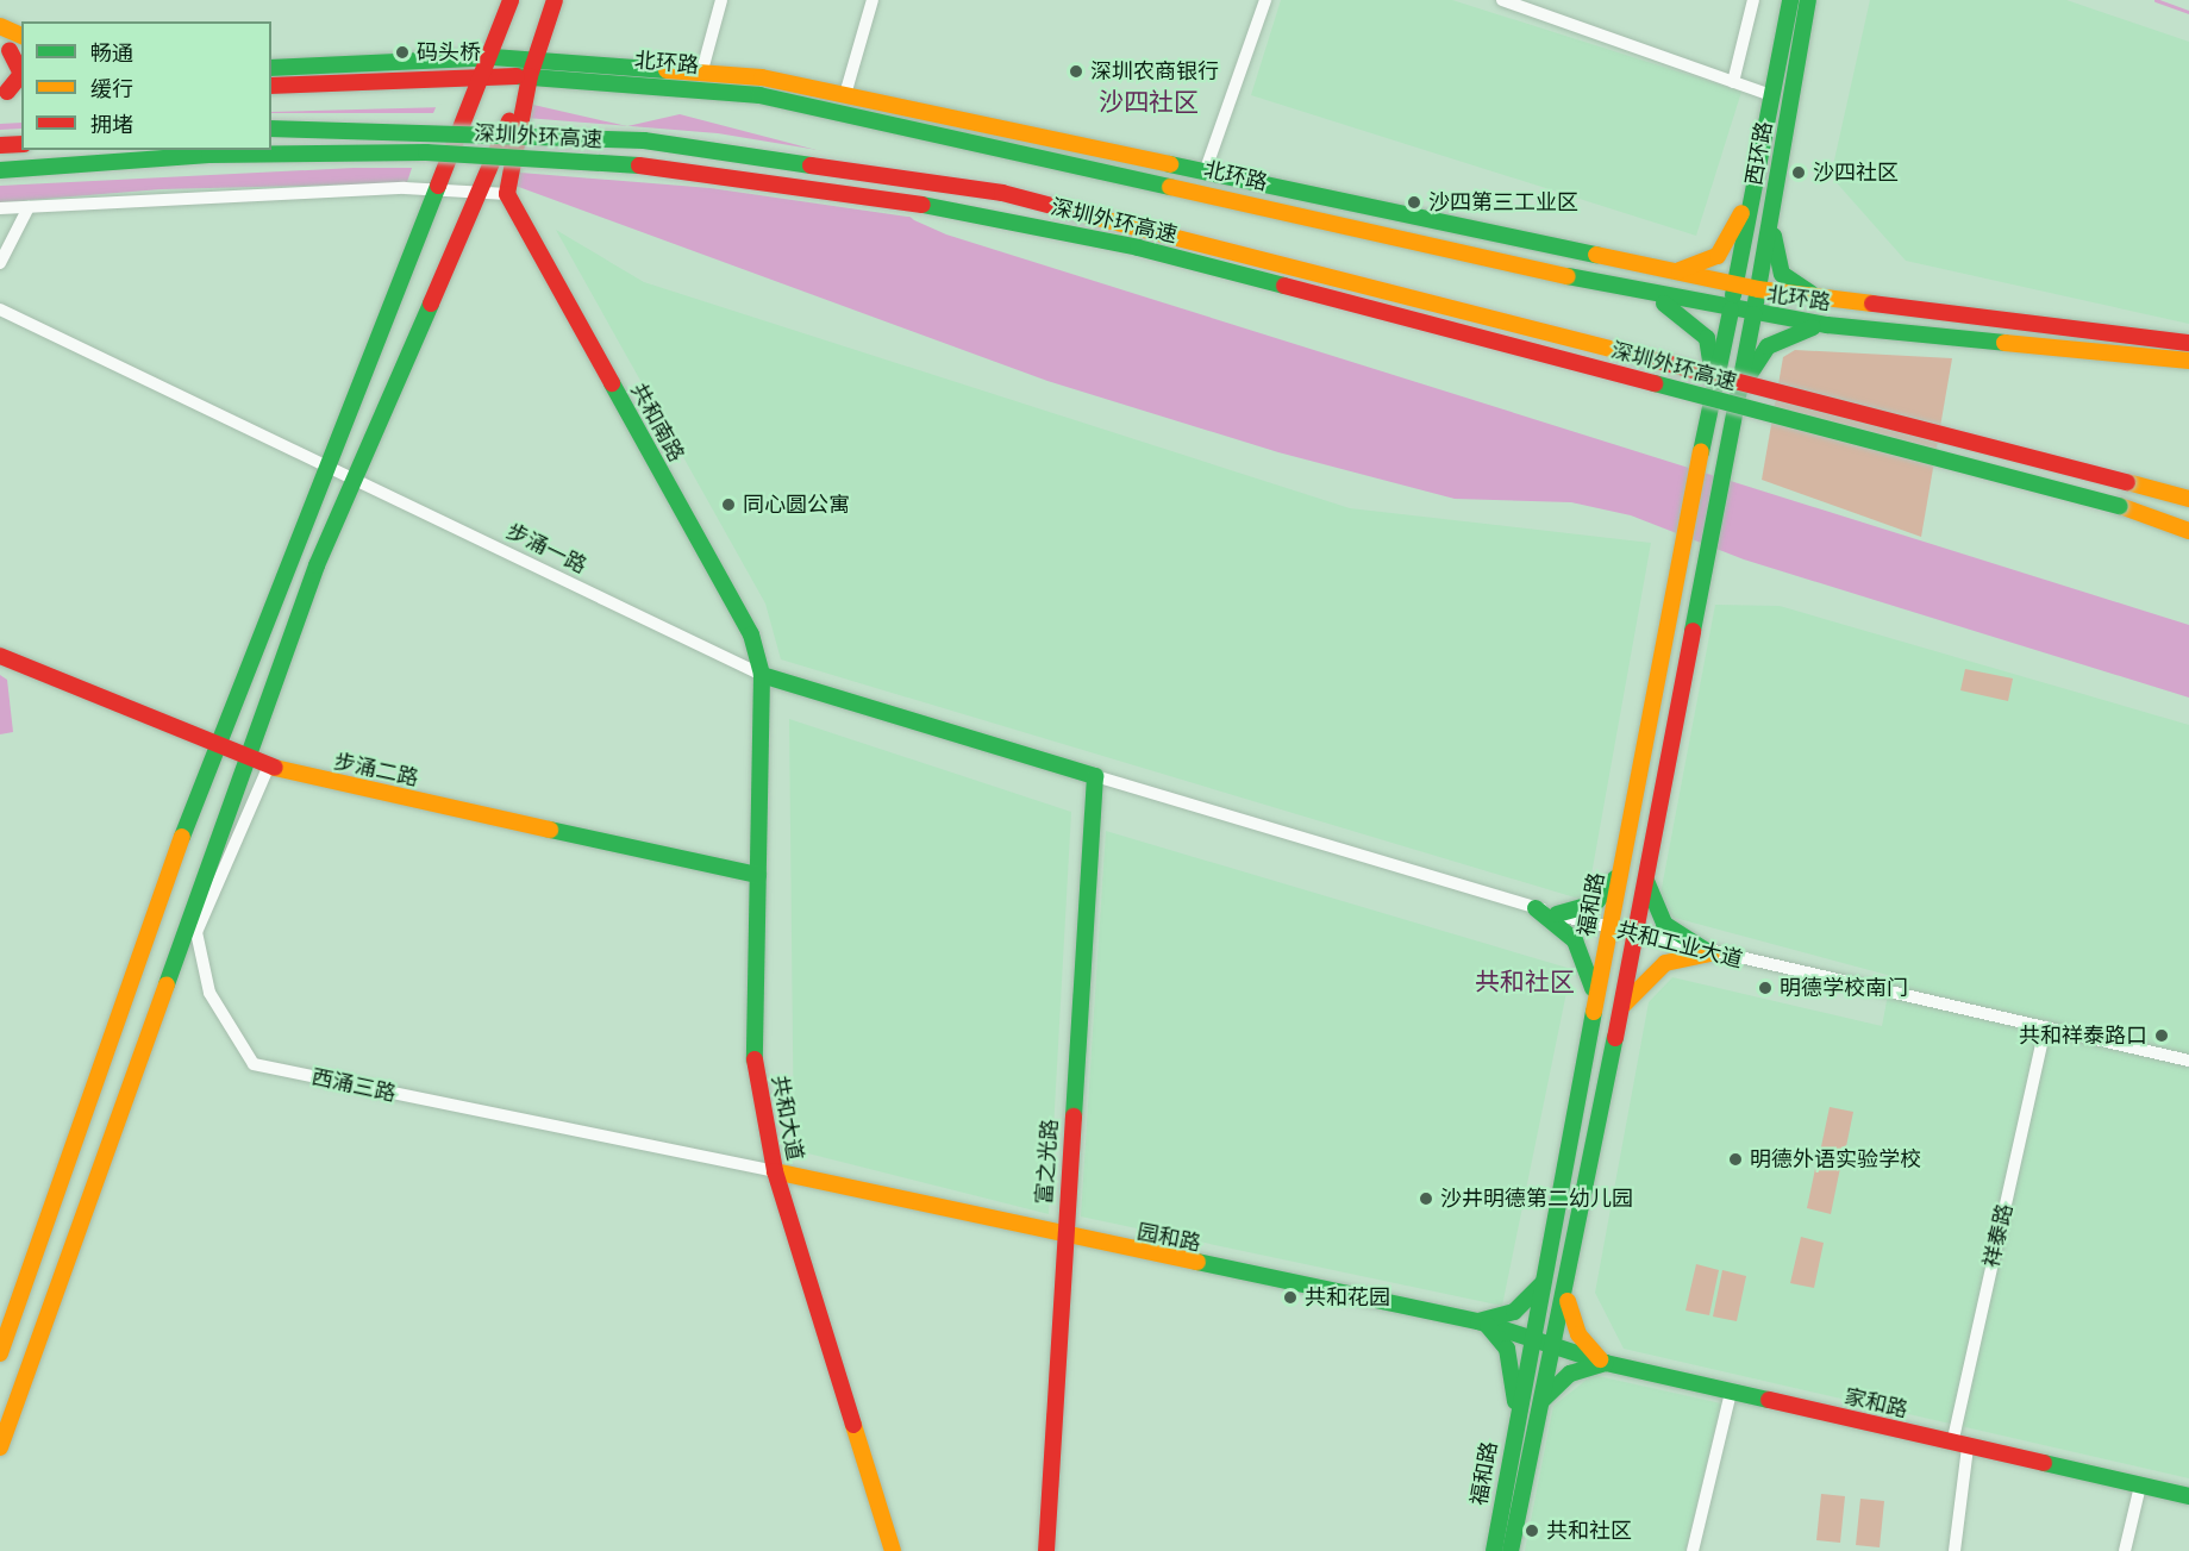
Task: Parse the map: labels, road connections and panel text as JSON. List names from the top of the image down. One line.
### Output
{"streets":{"main road":["北环路","深圳外环高速","西环路","共和南路","步涌一路","步涌二路","福和路","共和大道","富之光路","园和路","家和路"],"street":["共和工业大道","西涌三路","祥泰路"]},"crossings":[["北环路","西环路"],["北环路","福和路"],["西环路","福和路"],["共和南路","步涌一路"],["共和南路","共和大道"],["步涌一路","共和工业大道"],["步涌一路","共和大道"],["步涌一路","富之光路"],["步涌二路","西涌三路"],["步涌二路","共和大道"],["福和路","共和工业大道"],["福和路","园和路"],["福和路","家和路"],["共和工业大道","富之光路"],["共和工业大道","祥泰路"],["西涌三路","共和大道"],["西涌三路","园和路"],["共和大道","园和路"],["富之光路","园和路"],["祥泰路","家和路"],["园和路","家和路"]],"districts":["沙四社区","共和社区"],"places":["码头桥","深圳农商银行","沙四社区","沙四第三工业区","同心圆公寓","明德学校南门","共和祥泰路口","明德外语实验学校","沙井明德第二幼儿园","共和花园","共和社区"],"legend":["畅通","缓行","拥堵"]}
